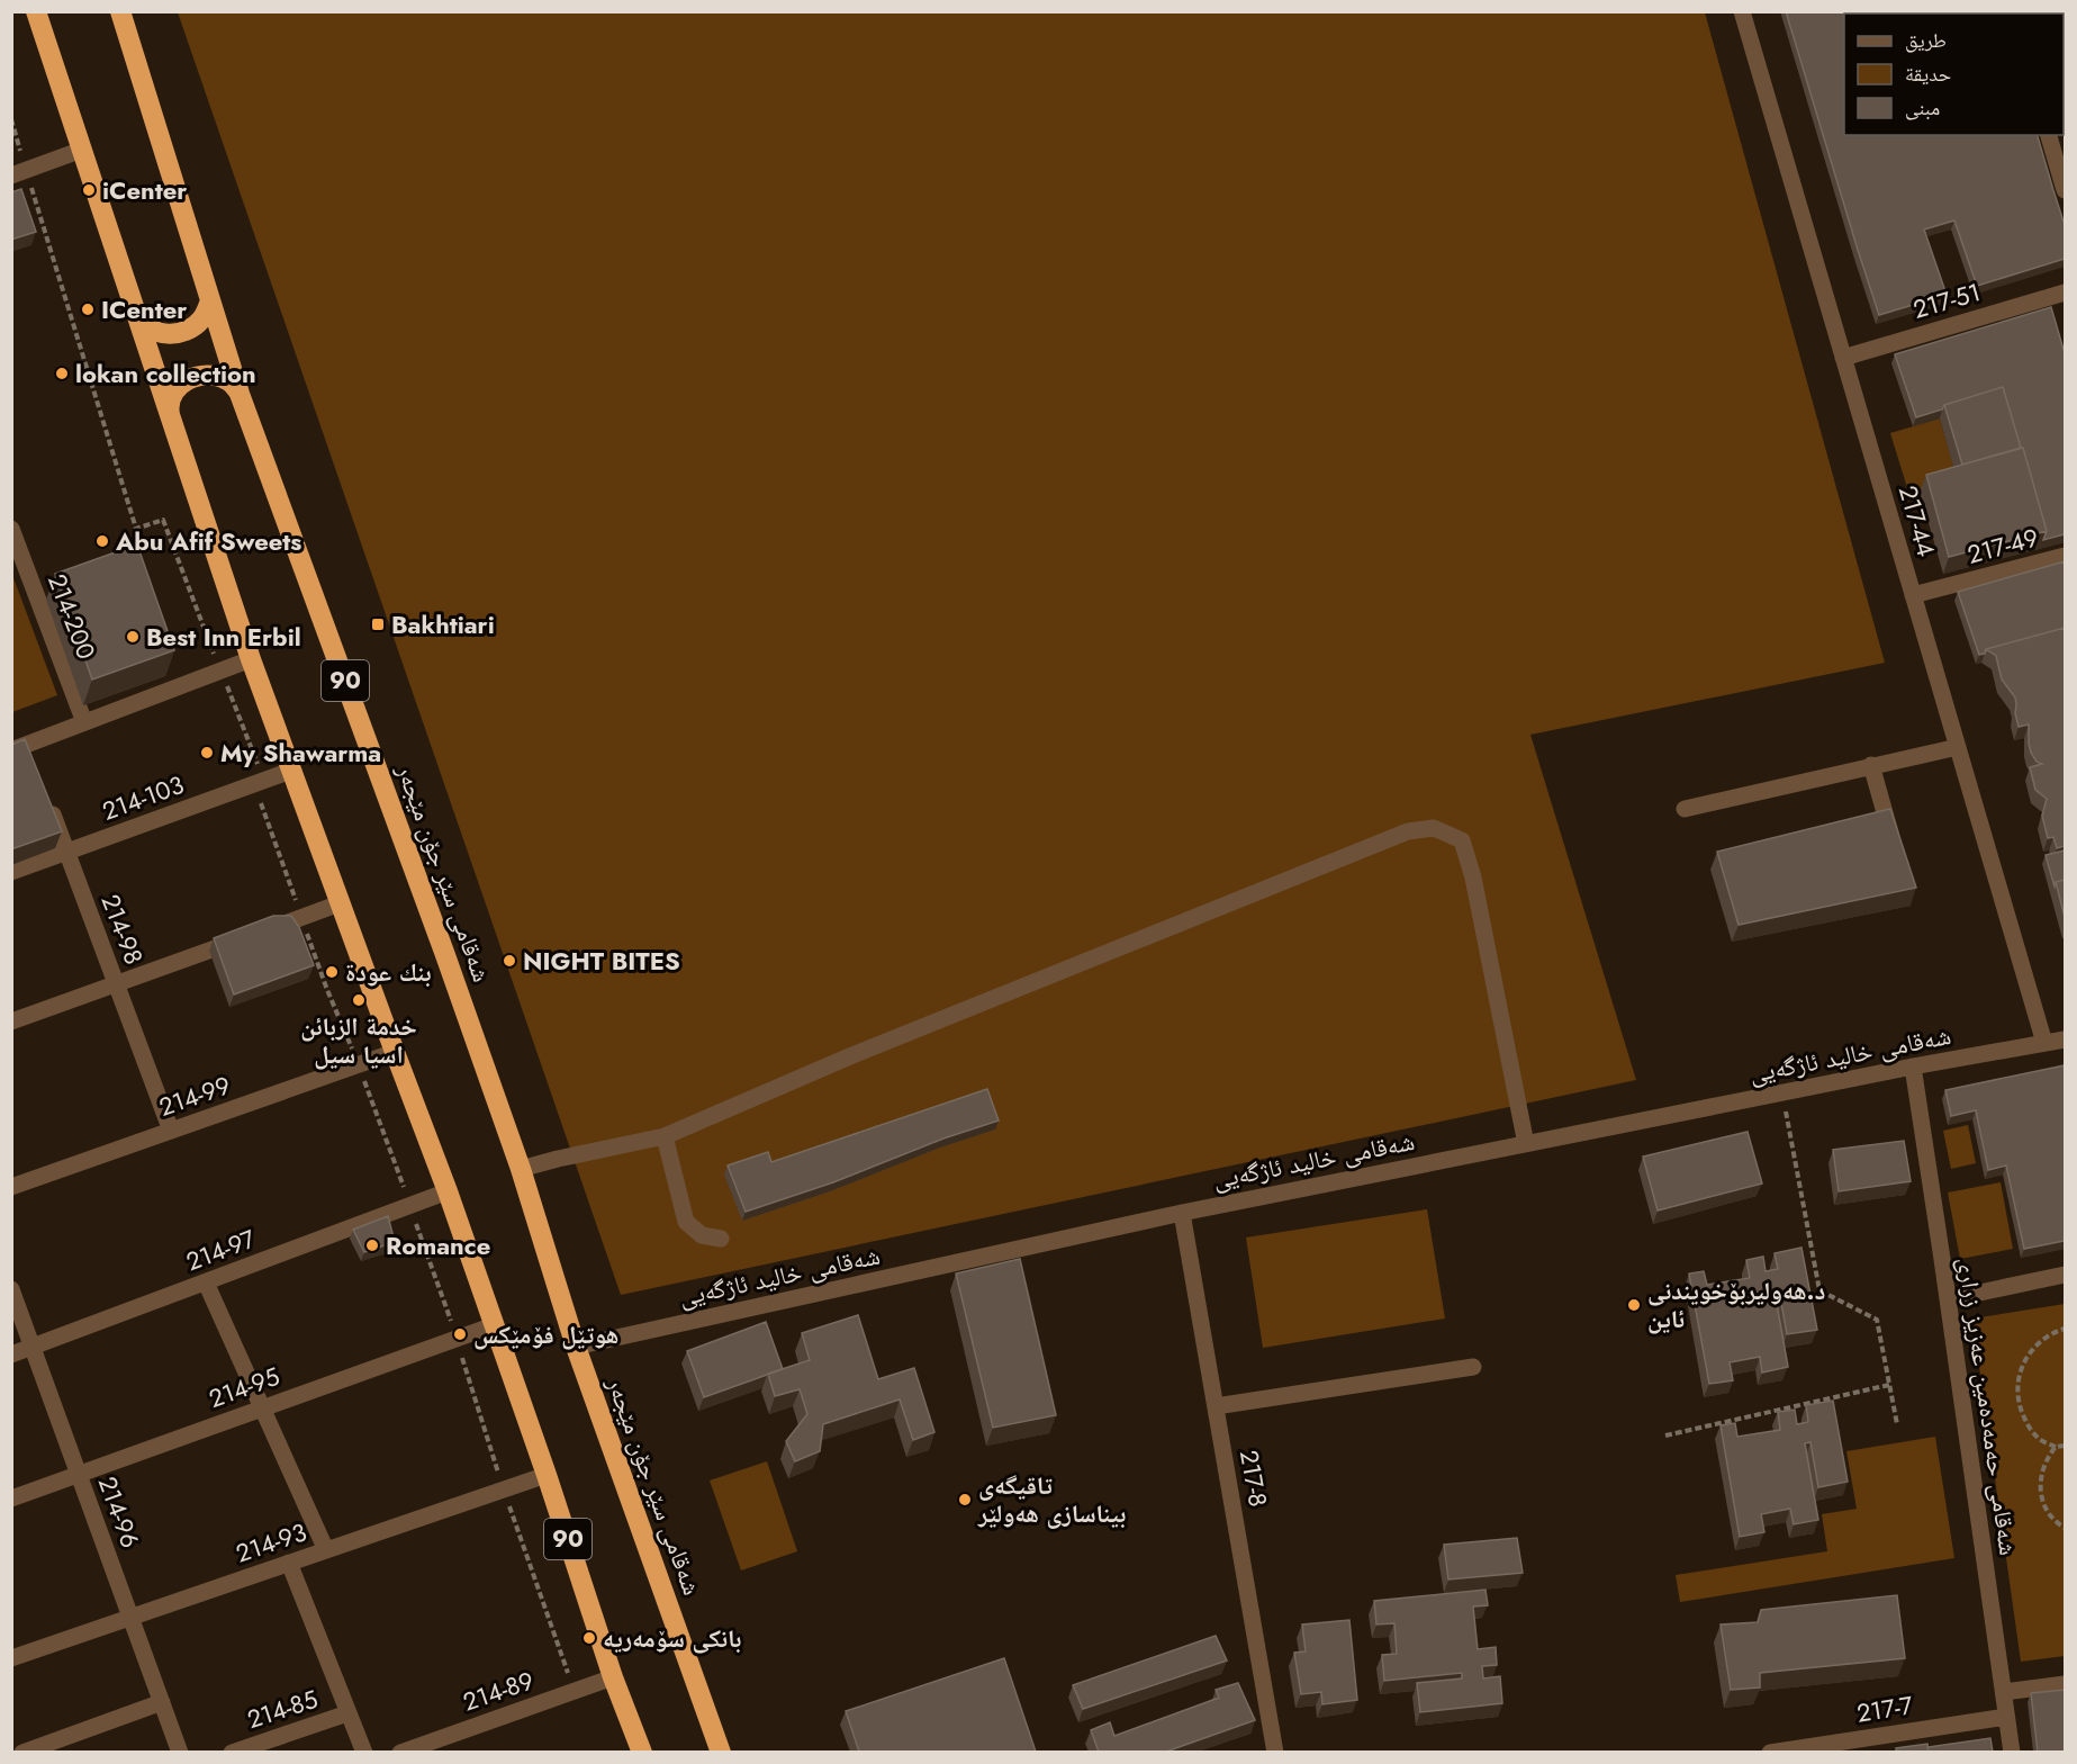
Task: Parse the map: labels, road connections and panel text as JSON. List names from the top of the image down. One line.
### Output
{"streets":{"highway":["90","شەقامی سێر جۆن مێجەر"],"street":["217-51","217-44","217-49","214-200","214-103","214-98","شەقامی خالید ئاژگەیی","214-99","214-97","214-95","شەقامی حەمەدەمین عەزیز زراری","217-8","214-96","214-93","214-89","214-85","217-7"]},"crossings":[["217-51","217-44"],["217-44","217-49"],["217-44","شەقامی خالید ئاژگەیی"],["90","214-103"],["90","214-99"],["90","214-97"],["90","214-95"],["90","214-93"],["90","214-89"],["214-103","214-98"],["شەقامی سێر جۆن مێجەر","شەقامی خالید ئاژگەیی"],["214-98","214-99"],["شەقامی خالید ئاژگەیی","شەقامی حەمەدەمین عەزیز زراری"],["شەقامی خالید ئاژگەیی","217-8"],["214-97","214-96"],["214-95","214-96"],["شەقامی حەمەدەمین عەزیز زراری","217-7"],["214-96","214-93"]],"places":{"other":["iCenter","ICenter","lokan collection","Abu Afif Sweets","Best Inn Erbil","My Shawarma","NIGHT BITES","بنك عودة","خدمة الزبائن اسيا سيل","Romance","د.هه‌ولیربۆخویندنی ئاین","هوتێل فۆمێکس","تاقیگەی بیناسازی هەولێر","بانکی سۆمەریە"],"transit":["Bakhtiari"]},"legend":["طريق","حديقة","مبنى"]}
